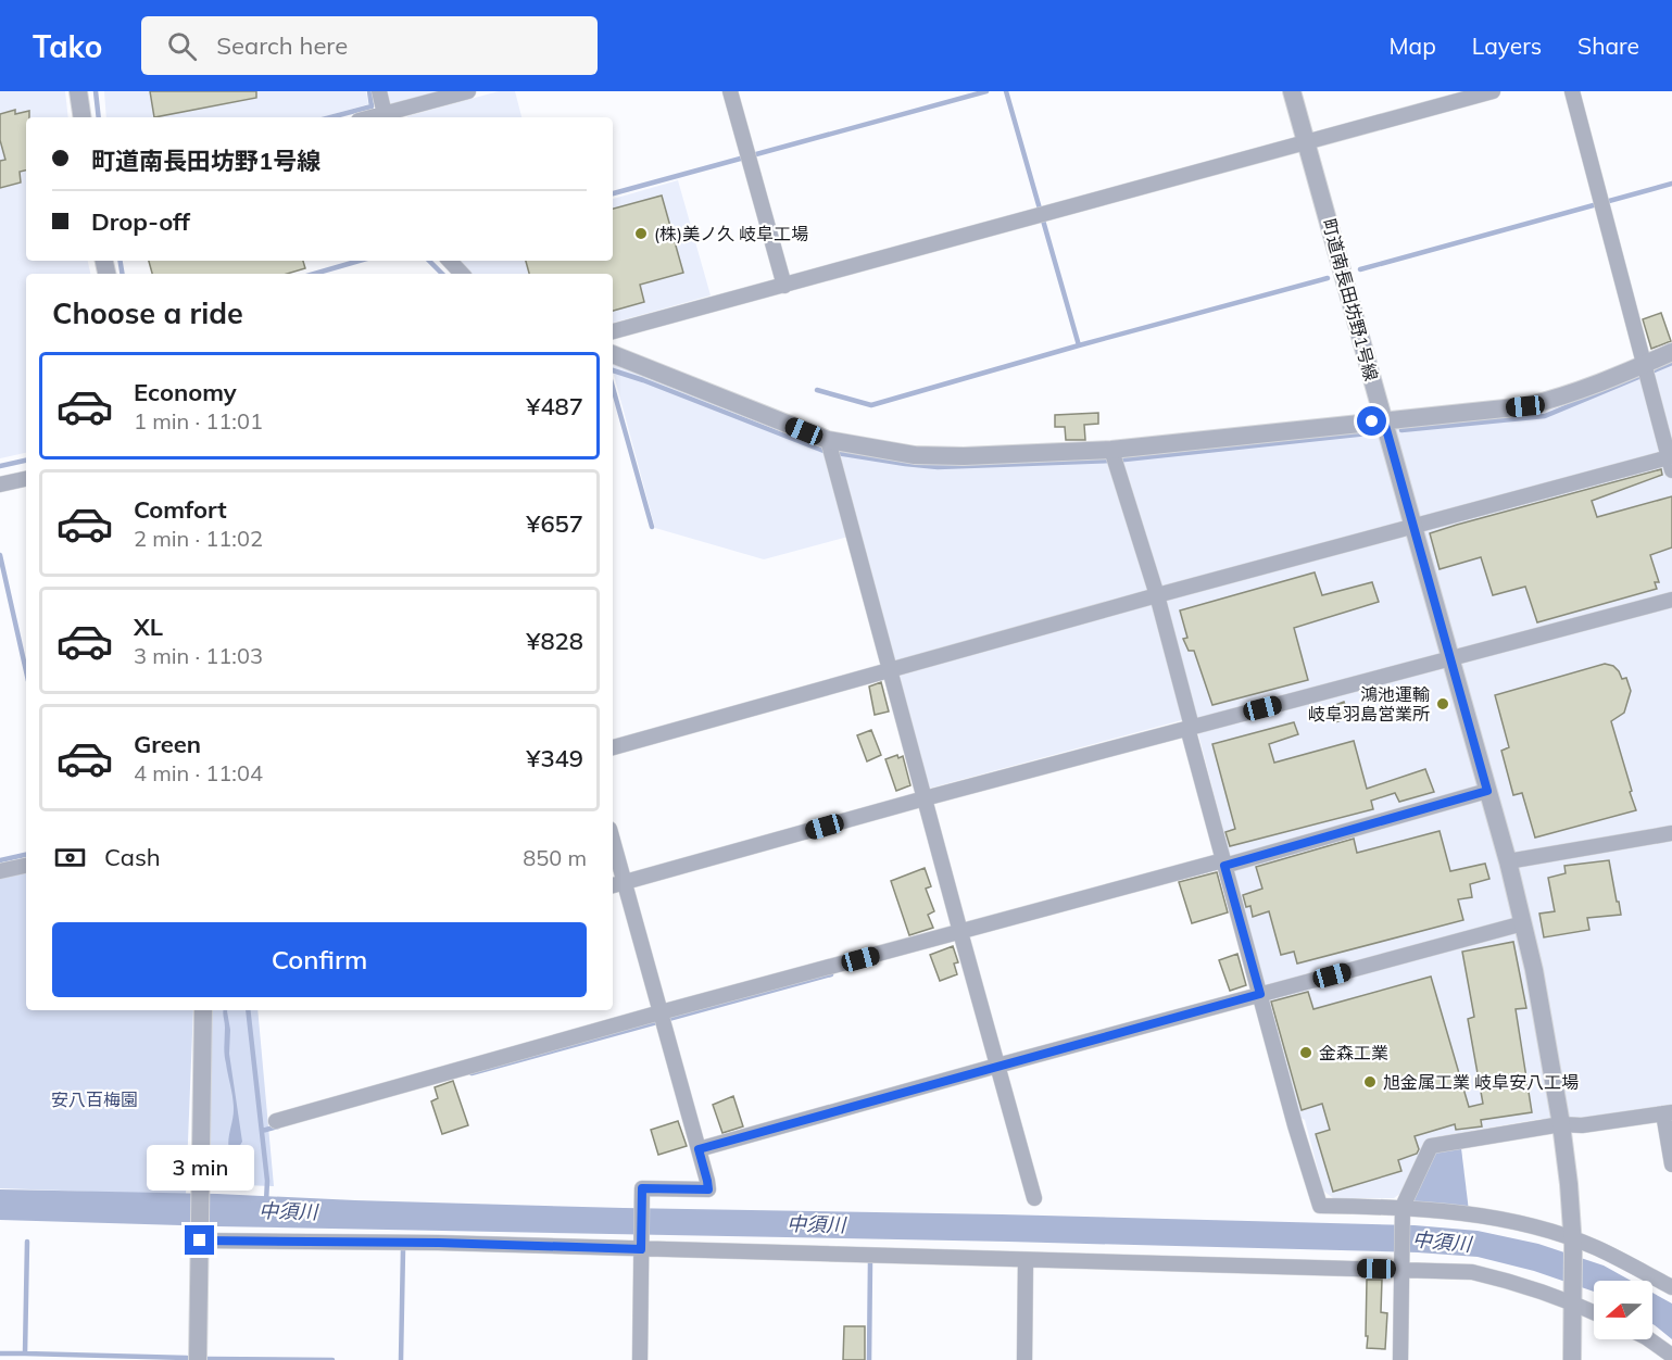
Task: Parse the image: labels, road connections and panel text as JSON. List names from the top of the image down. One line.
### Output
{"streets":{"street":["町道南長田坊野1号線"]},"water":["中須川"],"parks":["安八百梅園"],"places":["(株)美ノ久 岐阜工場","鴻池運輸 岐阜羽島営業所","金森工業","旭金属工業 岐阜安八工場"],"north":"left","page":{"header":"Tako","search":"Search here","nav":["Map","Layers","Share"],"banner":["町道南長田坊野1号線","Drop-off"],"heading":"Choose a ride","list":[{"name":"Economy","note":"1 min · 11:01","value":"¥487"},{"name":"Comfort","note":"2 min · 11:02","value":"¥657"},{"name":"XL","note":"3 min · 11:03","value":"¥828"},{"name":"Green","note":"4 min · 11:04","value":"¥349"}],"pay":["Cash","850 m"],"buttons":"Confirm","bubble":"3 min"}}
